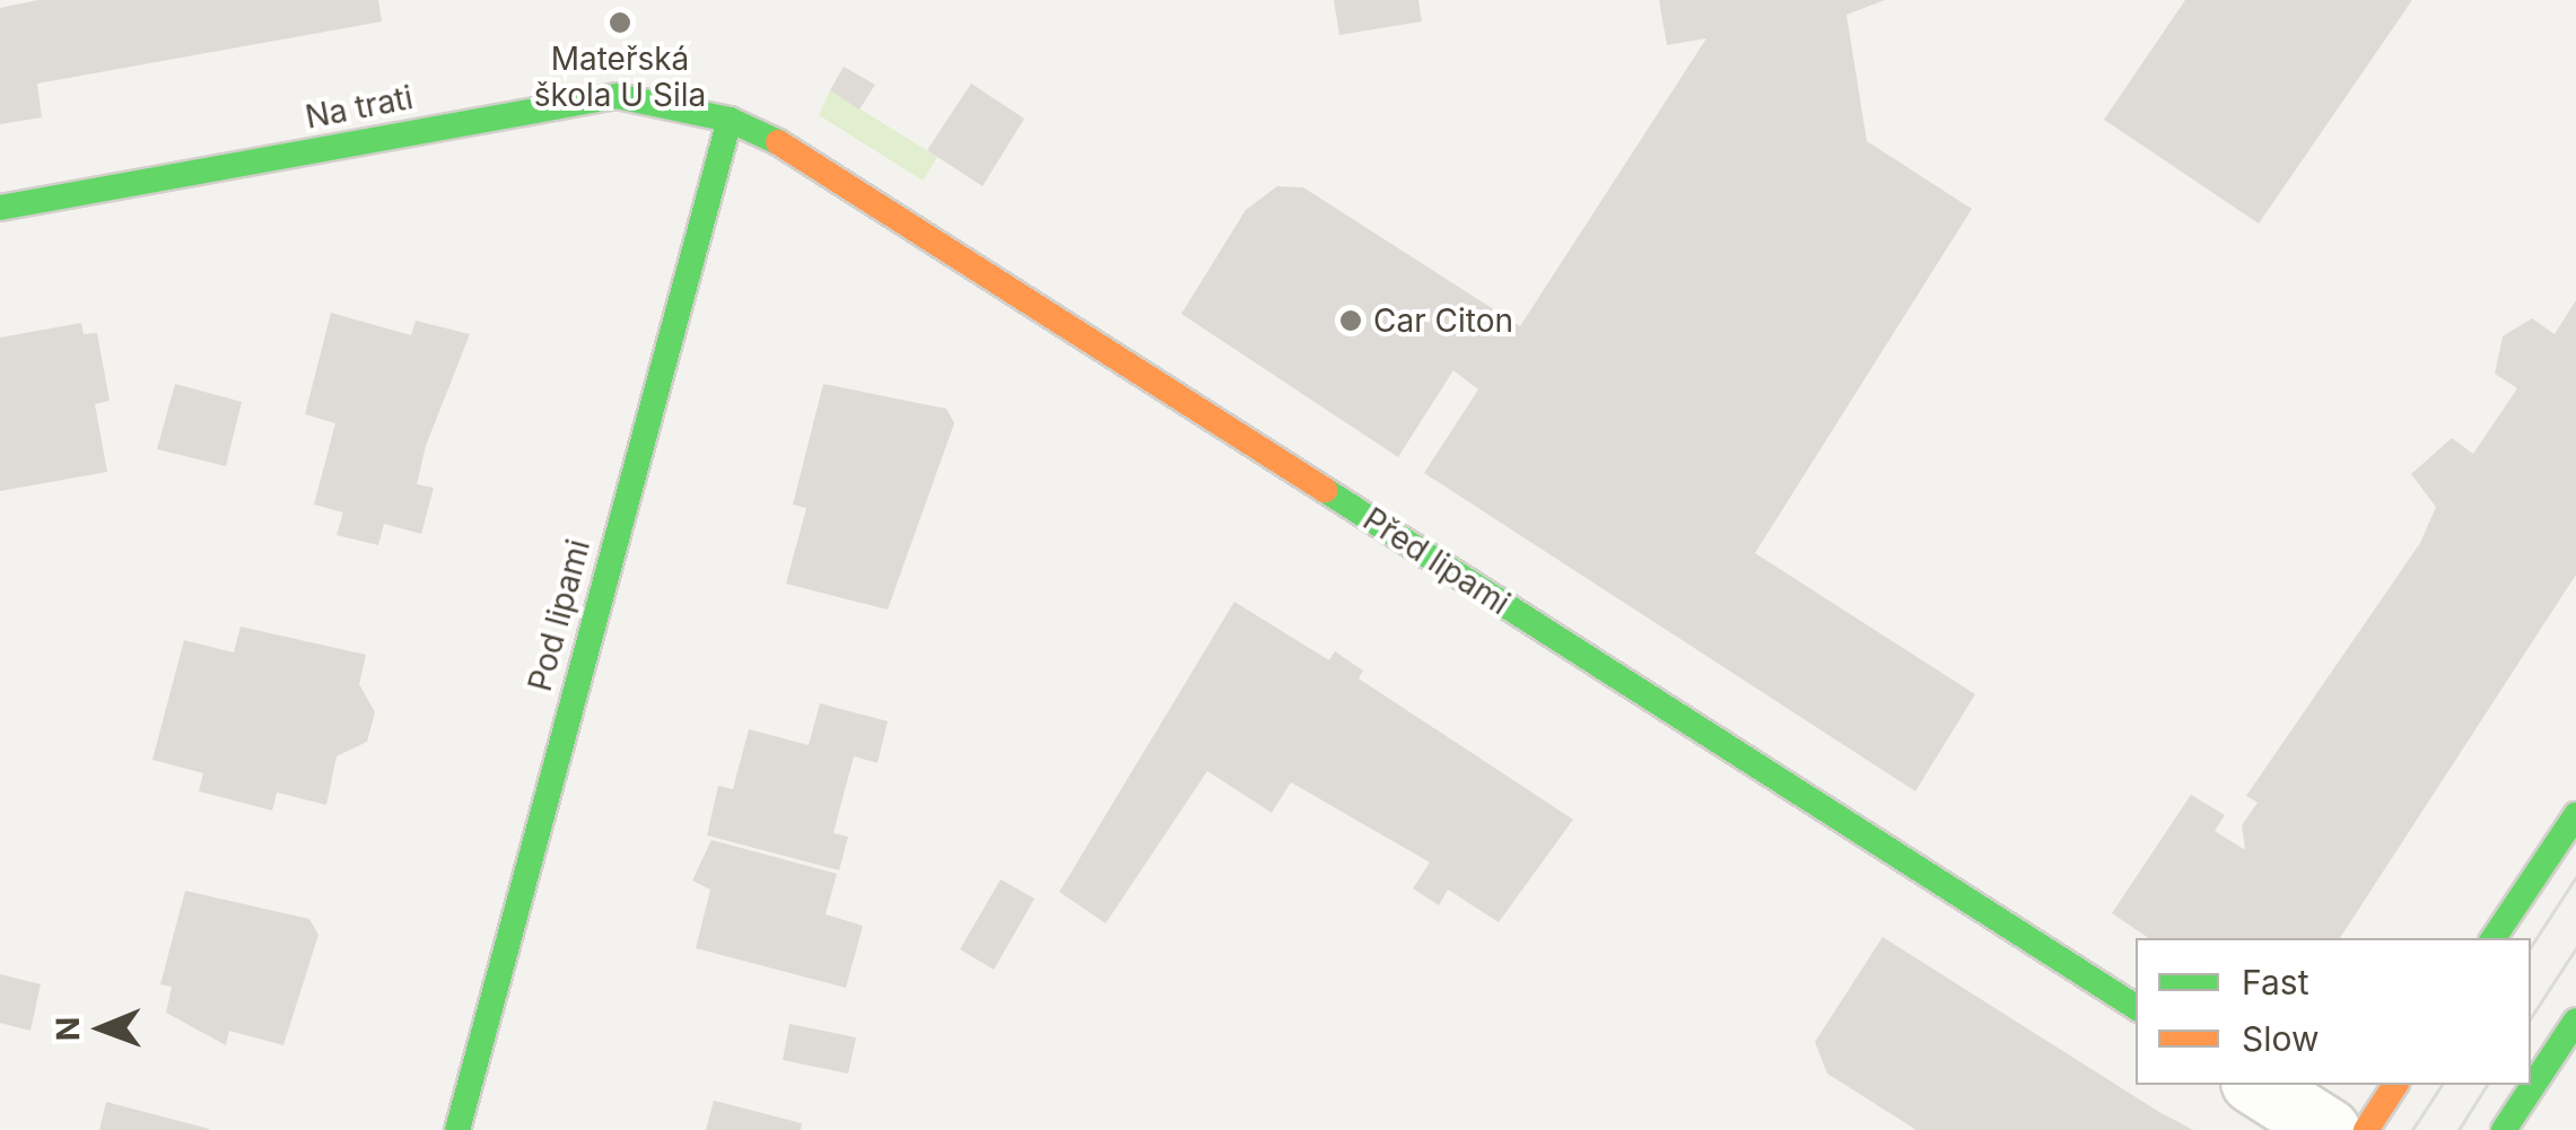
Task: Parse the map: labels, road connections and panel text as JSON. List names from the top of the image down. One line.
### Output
{"streets":{"street":["Na trati","Před lipami","Pod lipami"]},"crossings":[["Na trati","Před lipami"],["Na trati","Pod lipami"],["Před lipami","Pod lipami"]],"places":["Mateřská škola U Sila","Car Citon"],"legend":["Fast","Slow"],"north":"left"}
